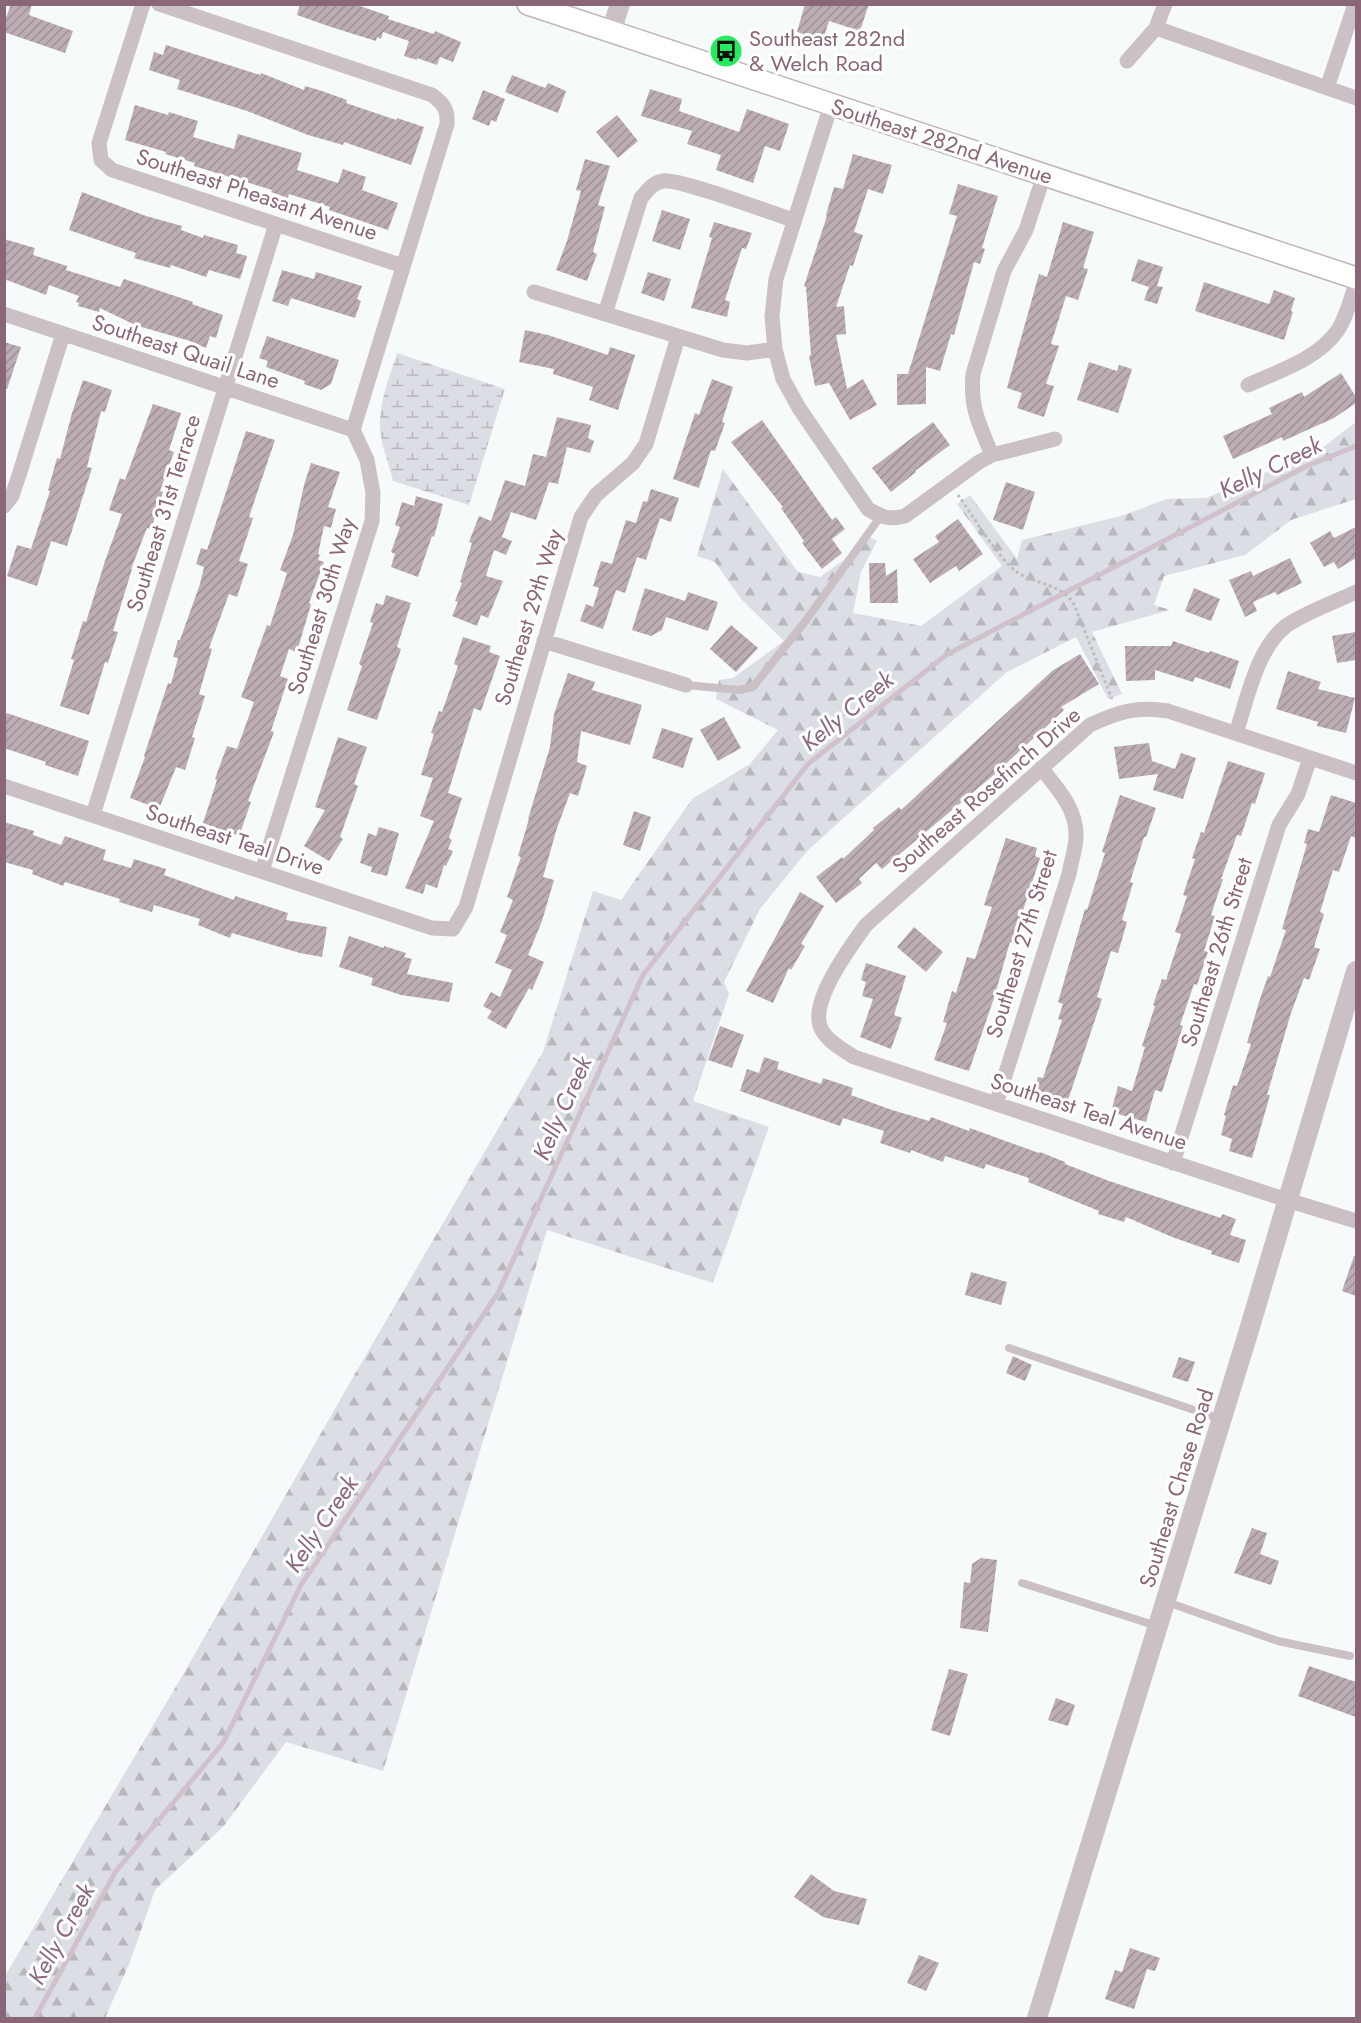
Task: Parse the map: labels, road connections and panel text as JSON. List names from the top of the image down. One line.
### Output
{"streets":{"main road":["Southeast 282nd Avenue"],"street":["Southeast Pheasant Avenue","Southeast Quail Lane","Southeast 31st Terrace","Southeast 30th Way","Southeast 29th Way","Southeast Rosefinch Drive","Southeast Teal Drive","Southeast 27th Street","Southeast 26th Street","Southeast Teal Avenue","Southeast Chase Road"]},"crossings":[["Southeast Pheasant Avenue","Southeast 31st Terrace"],["Southeast Quail Lane","Southeast 31st Terrace"],["Southeast Quail Lane","Southeast 30th Way"],["Southeast 31st Terrace","Southeast Teal Drive"],["Southeast 30th Way","Southeast Teal Drive"],["Southeast 29th Way","Southeast Teal Drive"],["Southeast Rosefinch Drive","Southeast 27th Street"],["Southeast Rosefinch Drive","Southeast 26th Street"],["Southeast Rosefinch Drive","Southeast Teal Avenue"],["Southeast 27th Street","Southeast Teal Avenue"],["Southeast 26th Street","Southeast Teal Avenue"],["Southeast Teal Avenue","Southeast Chase Road"]],"water":["Kelly Creek"],"places":{"bus stop":["Southeast 282nd & Welch Road"]}}
